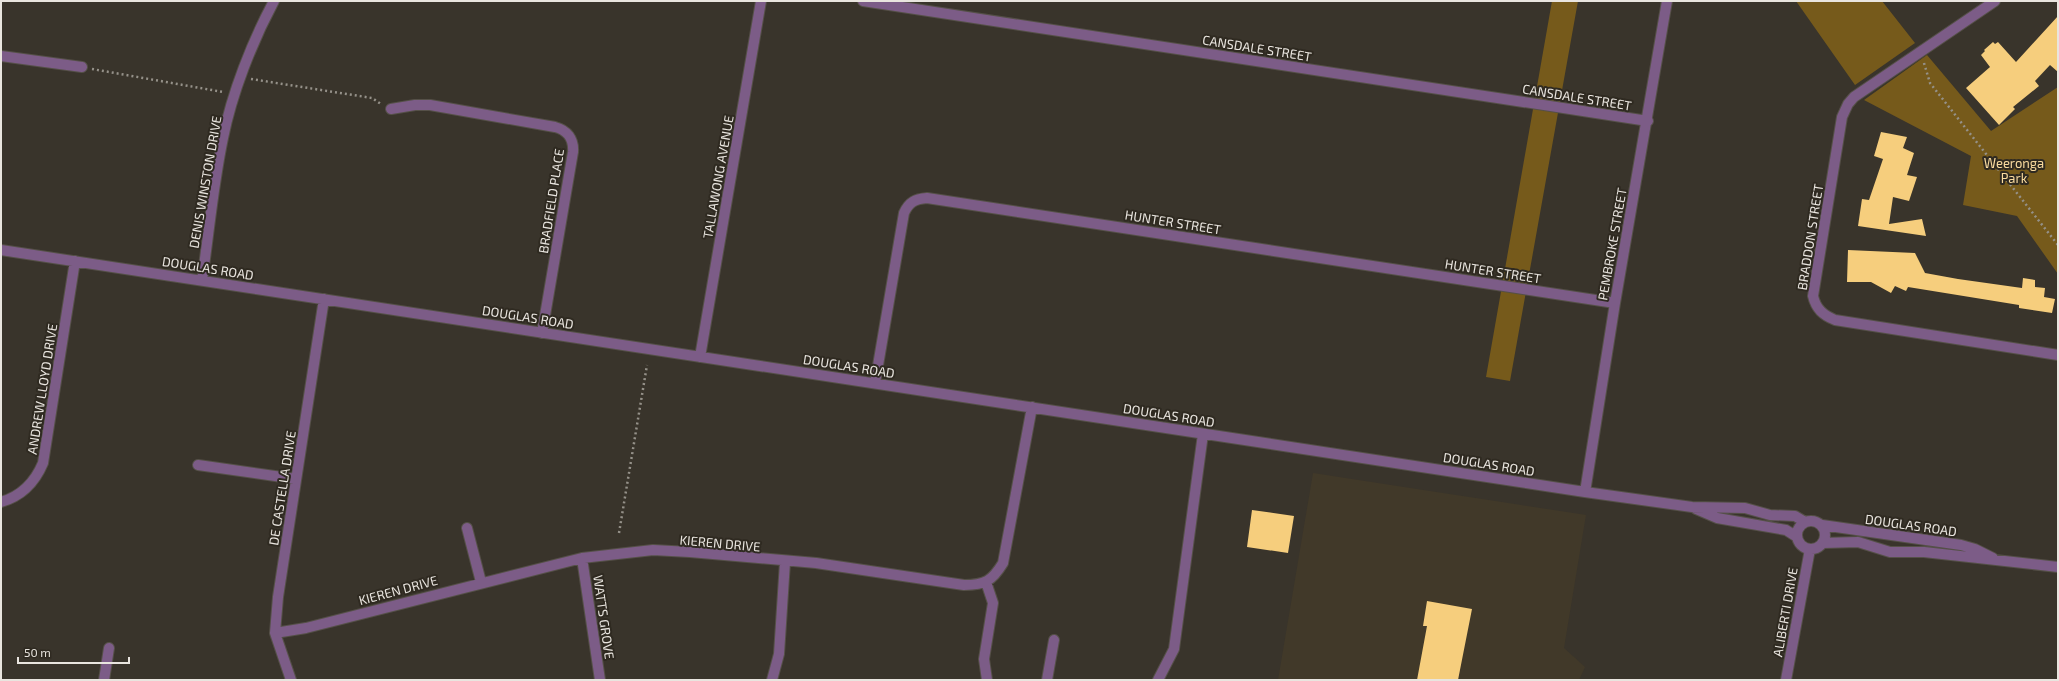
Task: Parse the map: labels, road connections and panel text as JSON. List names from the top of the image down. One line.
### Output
{"streets":{"street":["CANSDALE STREET","TALLAWONG AVENUE","DENIS WINSTON DRIVE","BRADFIELD PLACE","HUNTER STREET","BRADDON STREET","PEMBROKE STREET","DOUGLAS ROAD","ANDREW LLOYD DRIVE","DE CASTELLA DRIVE","KIEREN DRIVE","ALIBERTI DRIVE","WATTS GROVE"]},"crossings":[["CANSDALE STREET","PEMBROKE STREET"],["TALLAWONG AVENUE","DOUGLAS ROAD"],["DENIS WINSTON DRIVE","DOUGLAS ROAD"],["BRADFIELD PLACE","DOUGLAS ROAD"],["HUNTER STREET","PEMBROKE STREET"],["HUNTER STREET","DOUGLAS ROAD"],["PEMBROKE STREET","DOUGLAS ROAD"],["DOUGLAS ROAD","ANDREW LLOYD DRIVE"],["DOUGLAS ROAD","DE CASTELLA DRIVE"],["DOUGLAS ROAD","ALIBERTI DRIVE"],["DE CASTELLA DRIVE","KIEREN DRIVE"],["KIEREN DRIVE","WATTS GROVE"]],"parks":["Weeronga Park"],"scale_bar":"50 m"}
